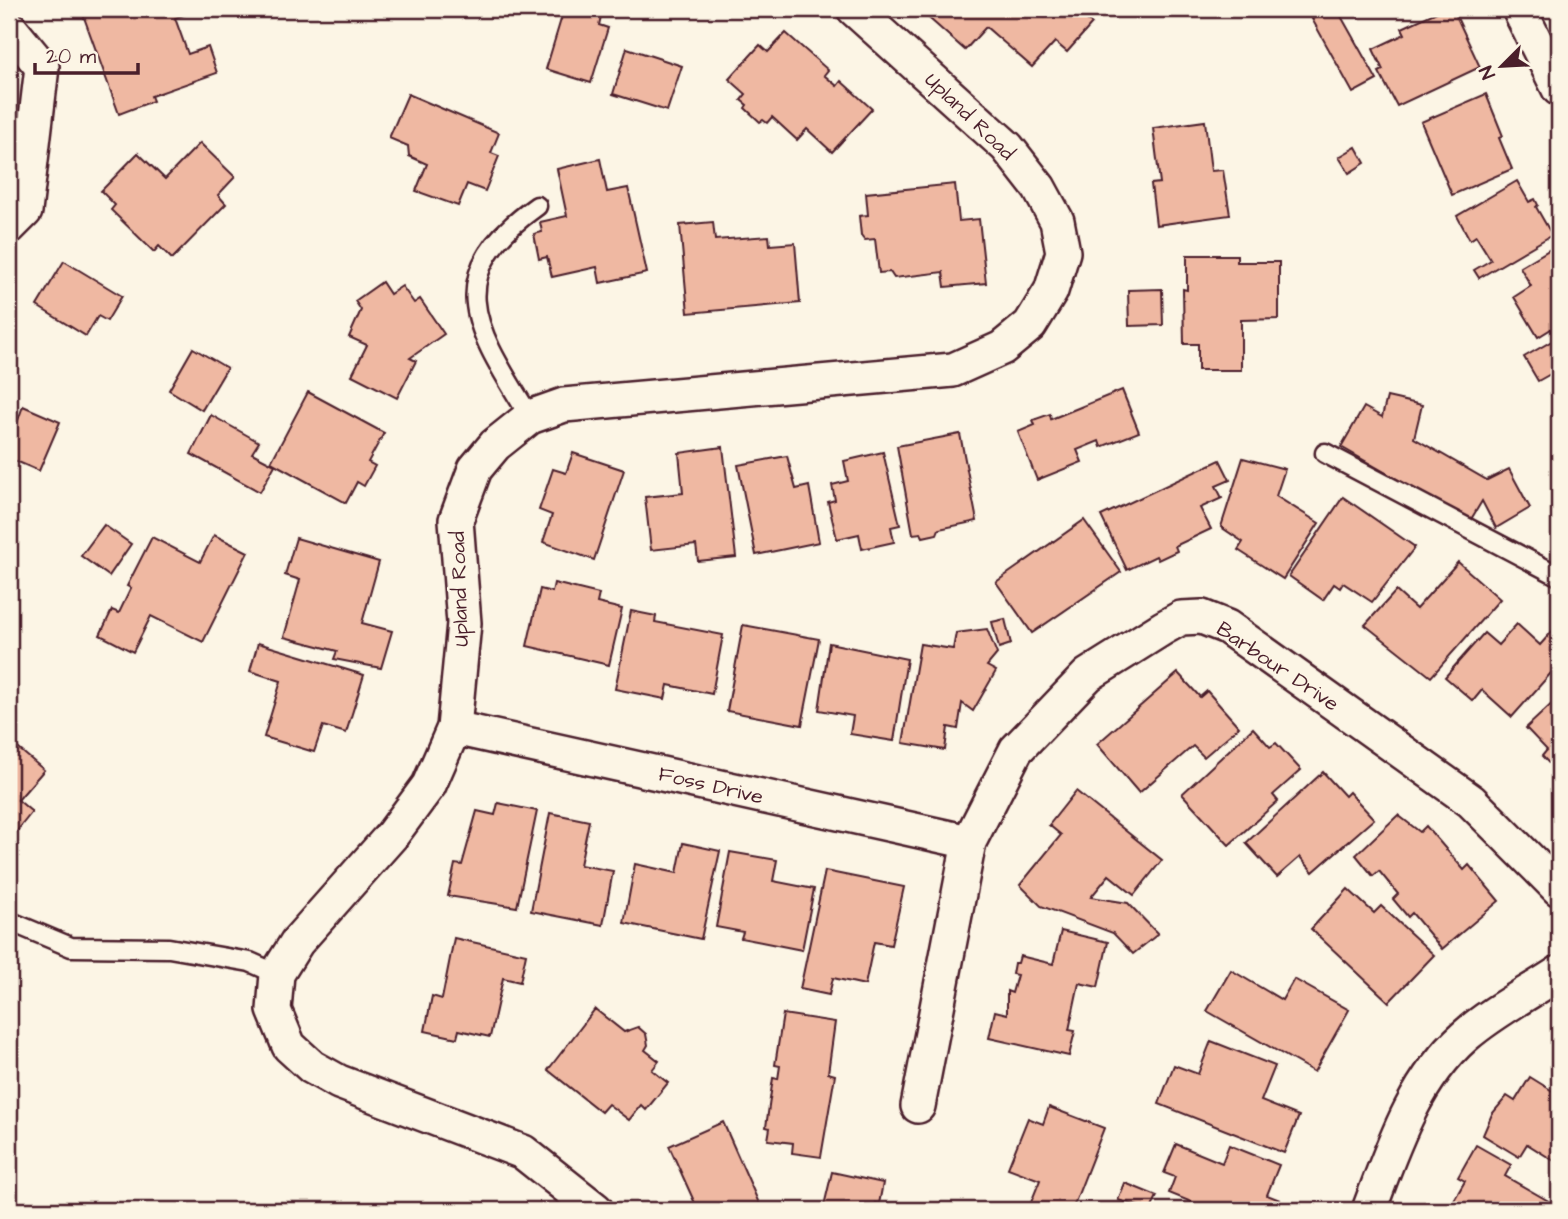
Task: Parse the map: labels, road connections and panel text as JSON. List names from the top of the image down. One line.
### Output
{"streets":{"street":["Upland Road","Barbour Drive","Foss Drive"]},"crossings":[["Upland Road","Foss Drive"],["Barbour Drive","Foss Drive"]],"scale_bar":"20 m","north":"bottom left"}
